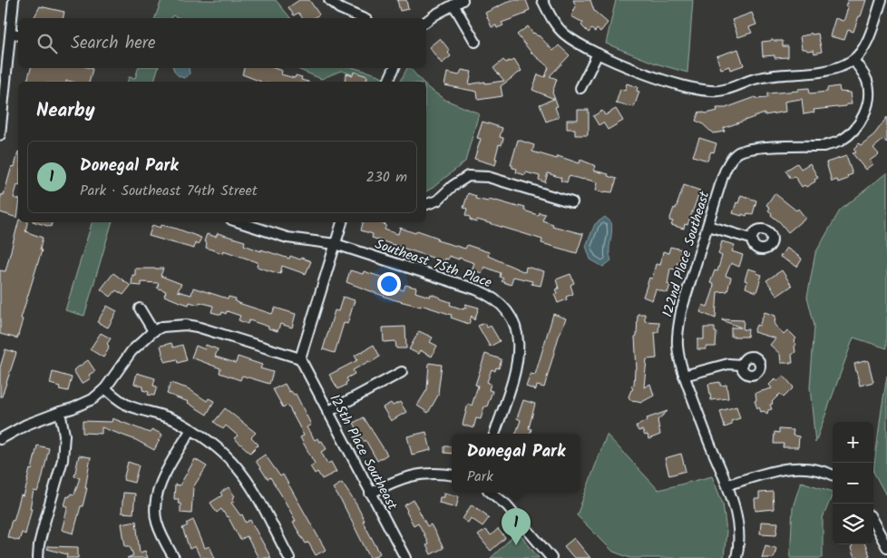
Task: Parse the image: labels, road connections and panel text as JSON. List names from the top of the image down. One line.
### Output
{"streets":{"street":["122nd Place Southeast","Southeast 75th Place","125th Place Southeast"]},"page":{"search":"Search here","heading":"Nearby","list":[{"mark":"1","name":"Donegal Park","note":"Park · Southeast 74th Street","value":"230 m"}],"map_buttons":["+","−"],"popup":["Donegal Park","Park"],"pins":"1"}}
